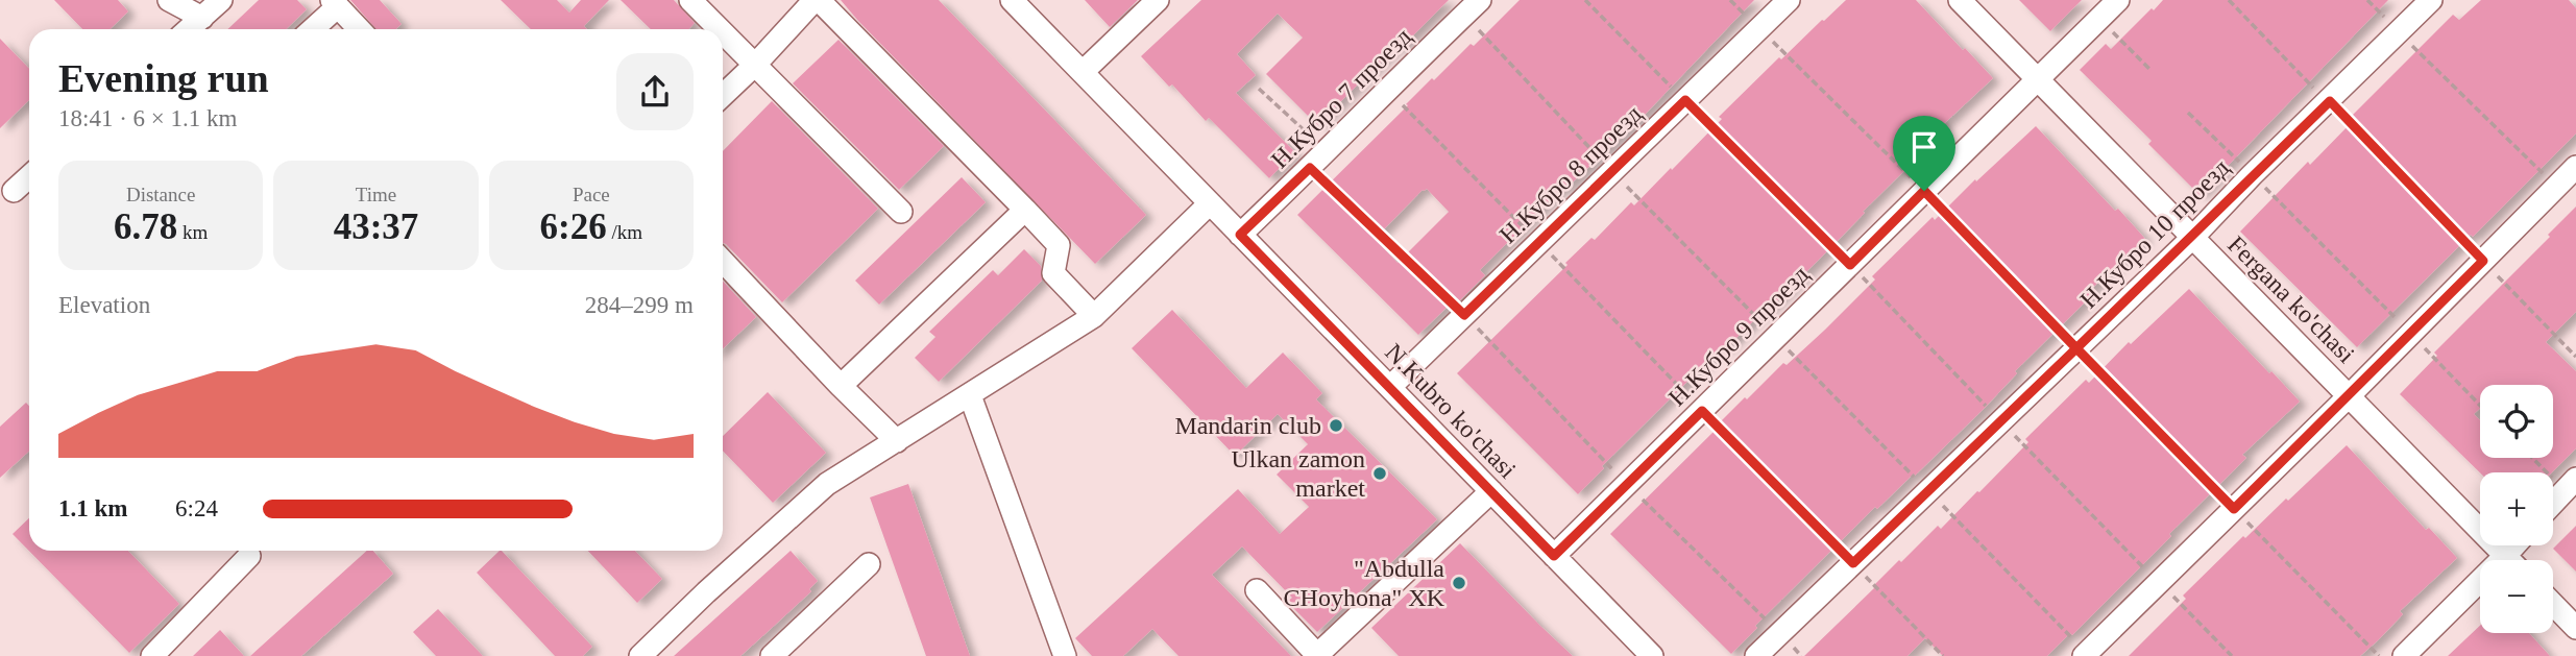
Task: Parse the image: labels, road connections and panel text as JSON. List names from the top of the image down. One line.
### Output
{"streets":{"street":["Н.Кубро 7 проезд","Н.Кубро 8 проезд","Н.Кубро 10 проезд","Fergana ko'chasi","Н.Кубро 9 проезд","N.Kubro ko'chasi"]},"crossings":[["Н.Кубро 7 проезд","N.Kubro ko'chasi"],["Н.Кубро 8 проезд","N.Kubro ko'chasi"],["Н.Кубро 10 проезд","Fergana ko'chasi"],["Fergana ko'chasi","Н.Кубро 9 проезд"],["Н.Кубро 9 проезд","N.Kubro ko'chasi"]],"places":["Mandarin club","Ulkan zamon market","\"Abdulla CHoyhona\" XK"],"page":{"heading":["Evening run","18:41 · 6 × 1.1 km"],"stats":[["Distance","6.78 km"],["Time","43:37"],["Pace","6:26 /km"]],"chart":["Elevation","284–299 m"],"map_buttons":["+","−"],"list":[{"name":"1.1 km","note":"6:24"}]}}
